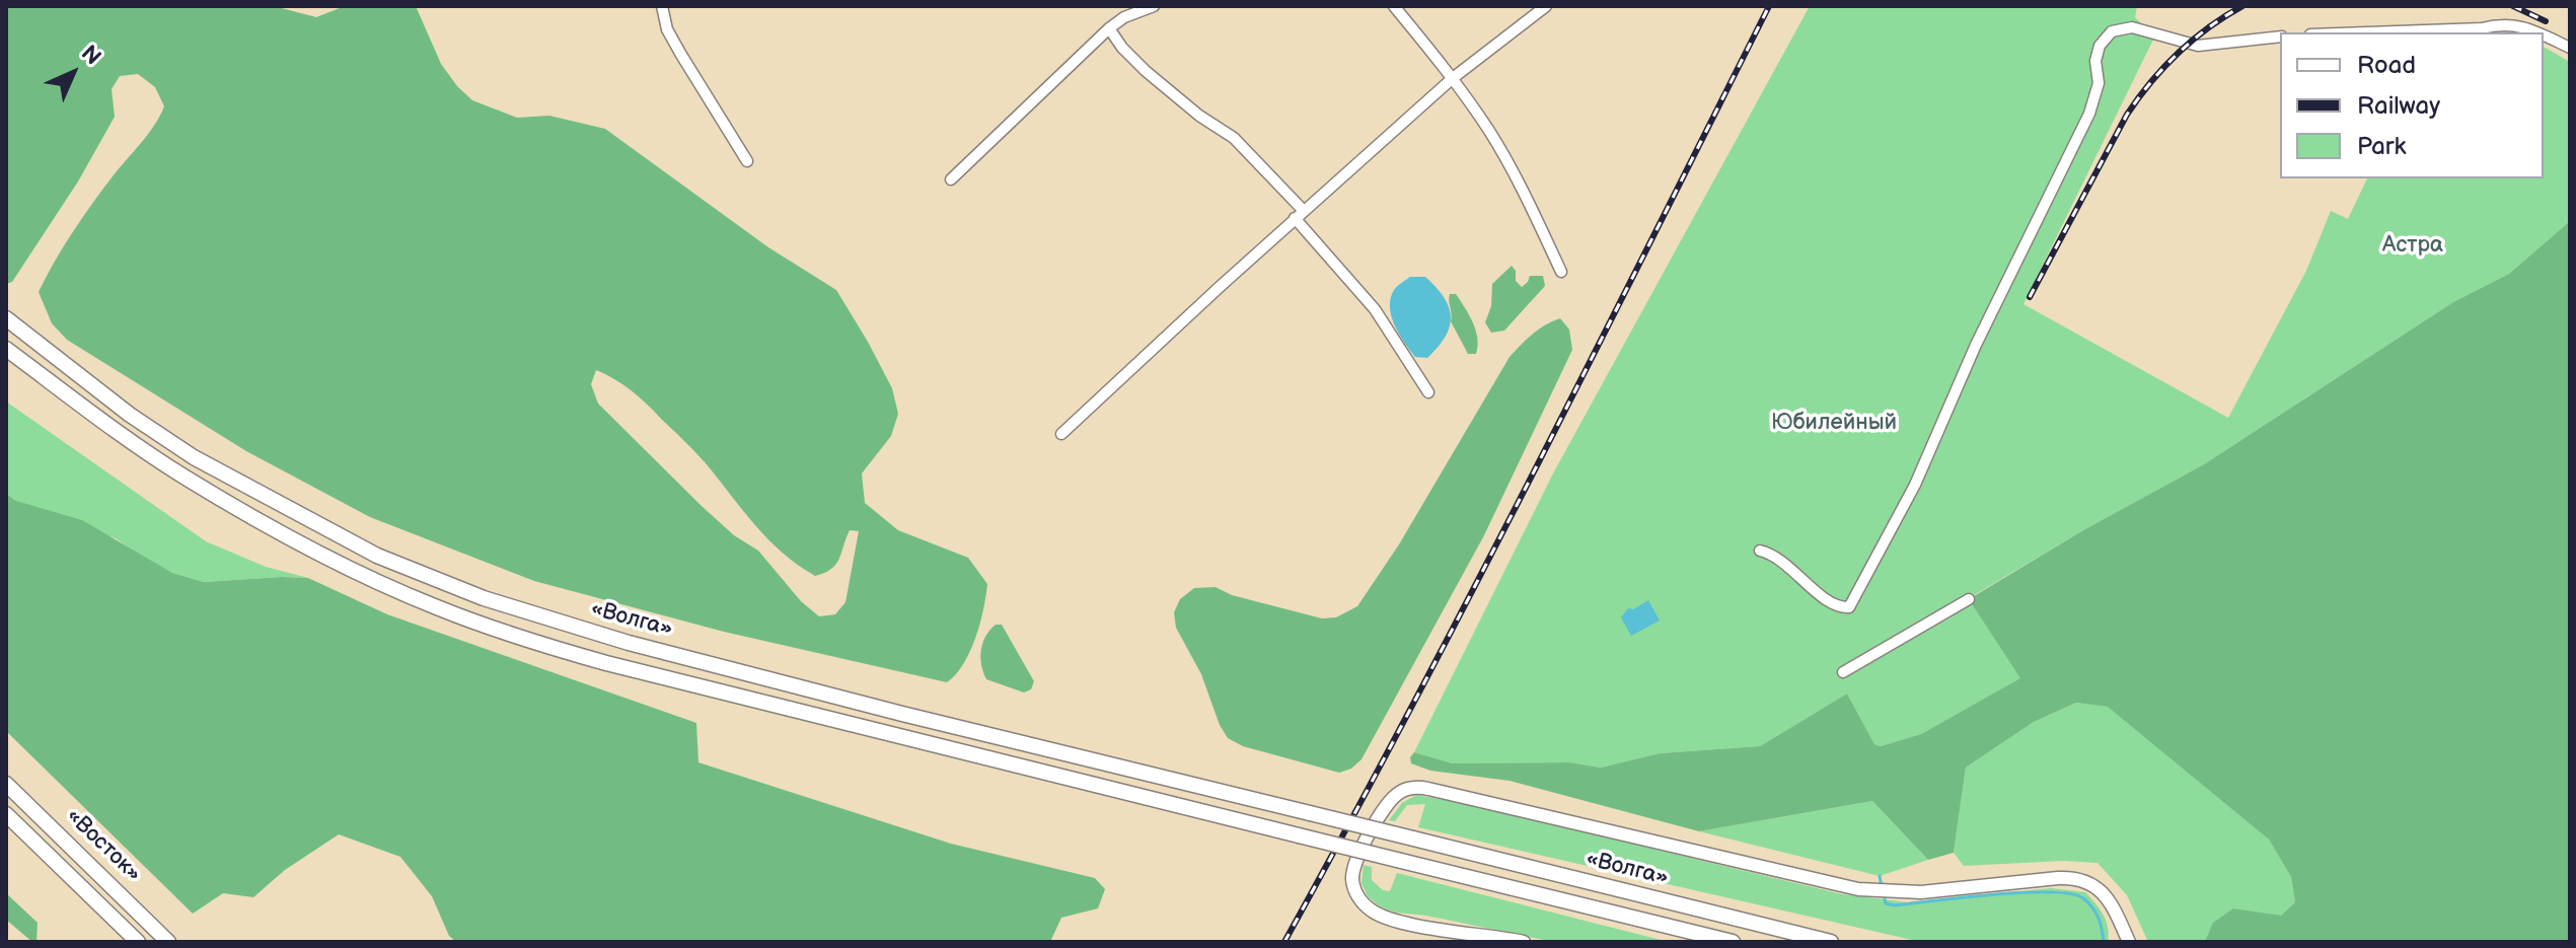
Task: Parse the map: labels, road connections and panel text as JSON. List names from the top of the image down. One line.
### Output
{"streets":{"highway":["«Волга»","«Восток»"]},"parks":["Астра","Юбилейный"],"legend":["Road","Railway","Park"],"north":"top right"}
